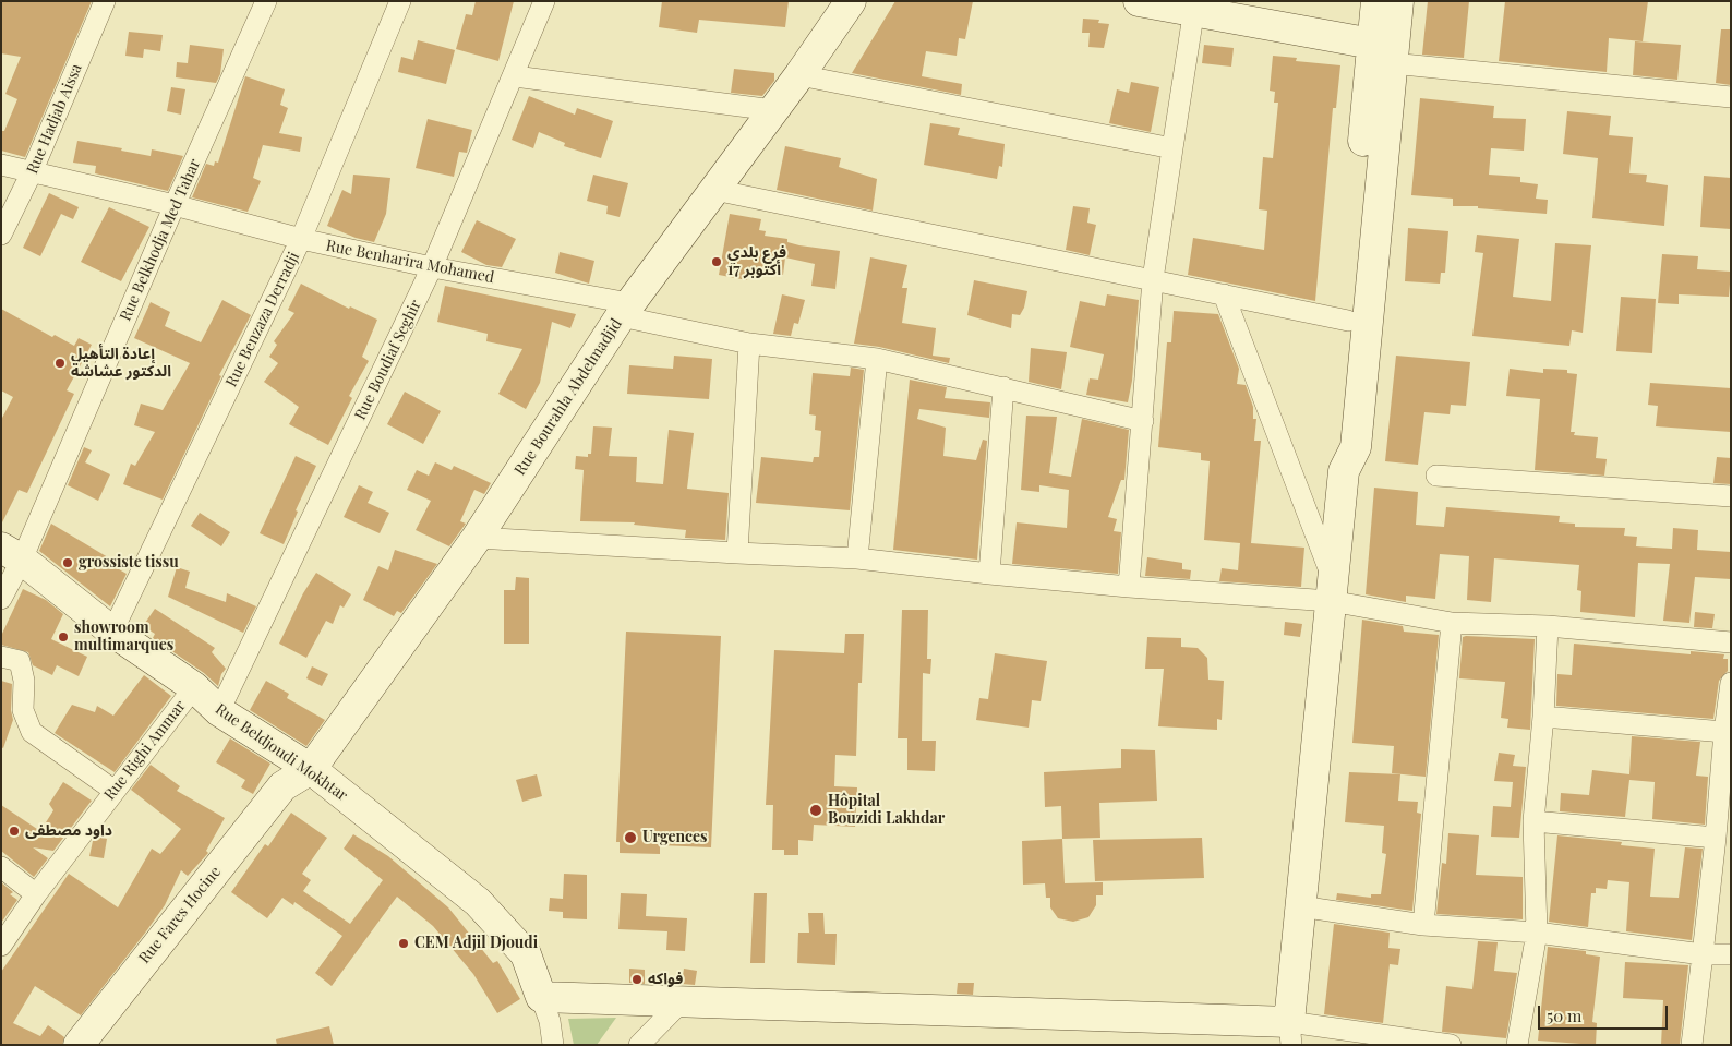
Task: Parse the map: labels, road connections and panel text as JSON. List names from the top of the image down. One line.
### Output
{"streets":{"street":["Rue Hadjab Aissa","Rue Belkhodja Med Tahar","Rue Benharira Mohamed","Rue Benzaza Derradji","Rue Boudiaf Seghir","Rue Bourahla Abdelmadjid","Rue Righi Ammar","Rue Beldjoudi Mokhtar","Rue Fares Hocine"]},"crossings":[["Rue Hadjab Aissa","Rue Benharira Mohamed"],["Rue Belkhodja Med Tahar","Rue Benharira Mohamed"],["Rue Belkhodja Med Tahar","Rue Beldjoudi Mokhtar"],["Rue Benharira Mohamed","Rue Benzaza Derradji"],["Rue Benharira Mohamed","Rue Boudiaf Seghir"],["Rue Benharira Mohamed","Rue Bourahla Abdelmadjid"],["Rue Benzaza Derradji","Rue Beldjoudi Mokhtar"],["Rue Boudiaf Seghir","Rue Beldjoudi Mokhtar"],["Rue Bourahla Abdelmadjid","Rue Beldjoudi Mokhtar"],["Rue Bourahla Abdelmadjid","Rue Fares Hocine"],["Rue Righi Ammar","Rue Beldjoudi Mokhtar"]],"places":["فرع بلدي 17 أكتوبر","إعادة التأهيل الدكتور عشاشة","grossiste tissu","showroom multimarques","Hôpital Bouzidi Lakhdar","داود مصطفى","Urgences","CEM Adjil Djoudi","فواكه"],"scale_bar":"50 m"}
